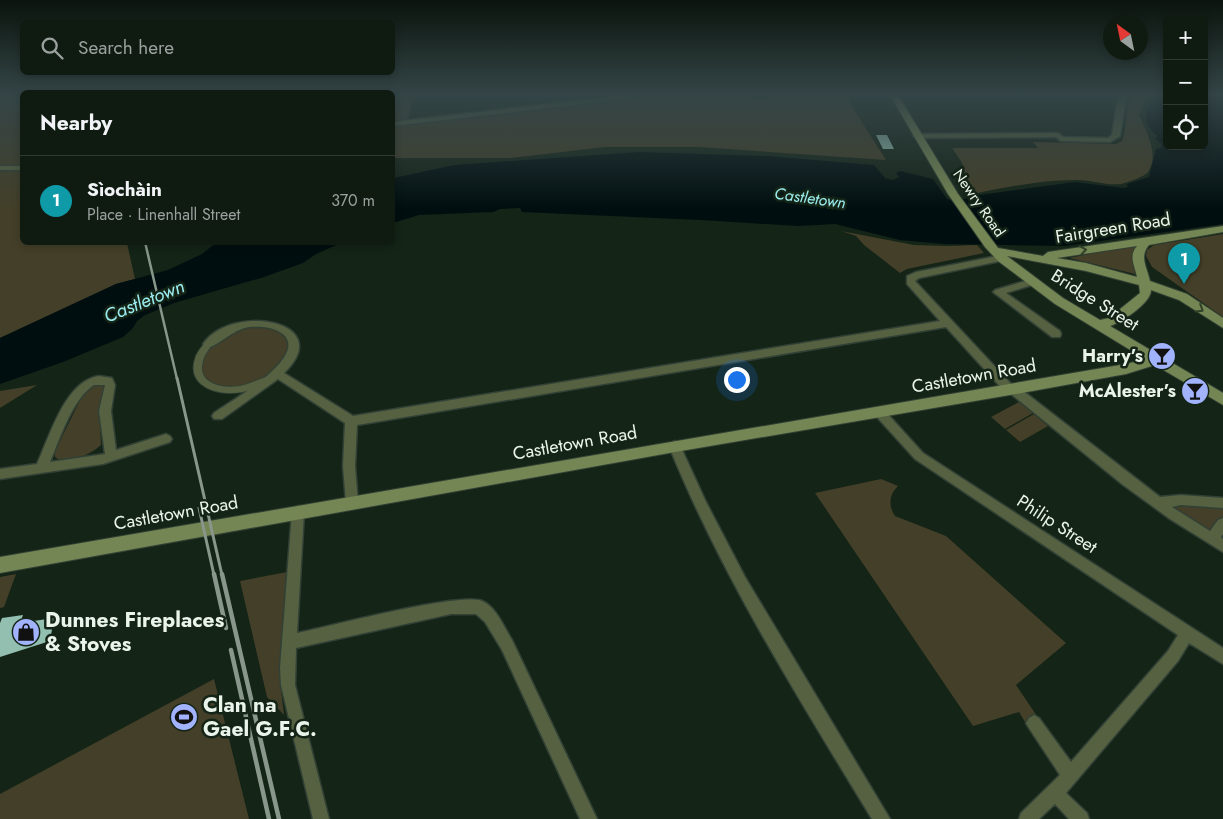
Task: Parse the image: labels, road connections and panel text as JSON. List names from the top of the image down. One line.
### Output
{"streets":{"main road":["Newry Road","Fairgreen Road","Bridge Street","Castletown Road"],"street":["Philip Street"]},"crossings":[["Newry Road","Fairgreen Road"],["Newry Road","Bridge Street"],["Fairgreen Road","Bridge Street"],["Bridge Street","Castletown Road"],["Castletown Road","Philip Street"]],"one_way":["Fairgreen Road"],"water":["Castletown"],"places":{"bar":["Harry’s","McAlester’s"],"shop":["Dunnes Fireplaces & Stoves"],"sports":["Clan na Gael G.F.C."]},"north":"top left","page":{"map_buttons":["+","−"],"search":"Search here","heading":"Nearby","list":[{"mark":"1","name":"Sìochàin","note":"Place · Linenhall Street","value":"370 m"}],"pins":"1"}}
